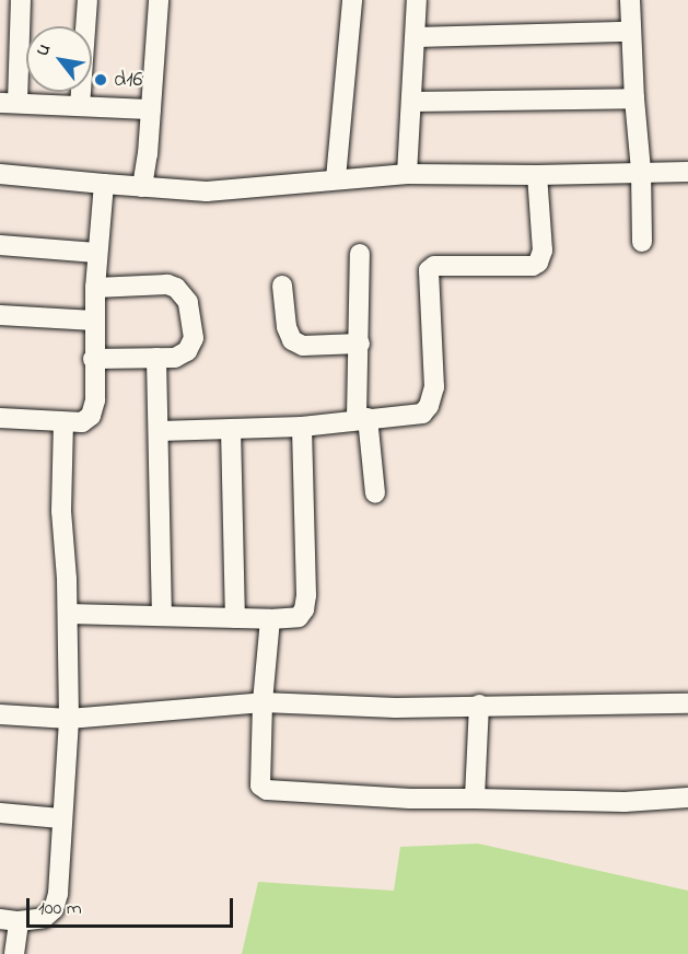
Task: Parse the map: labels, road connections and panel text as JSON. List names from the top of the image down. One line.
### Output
{"places":["d16"],"scale_bar":"100 m","north":"top left"}
